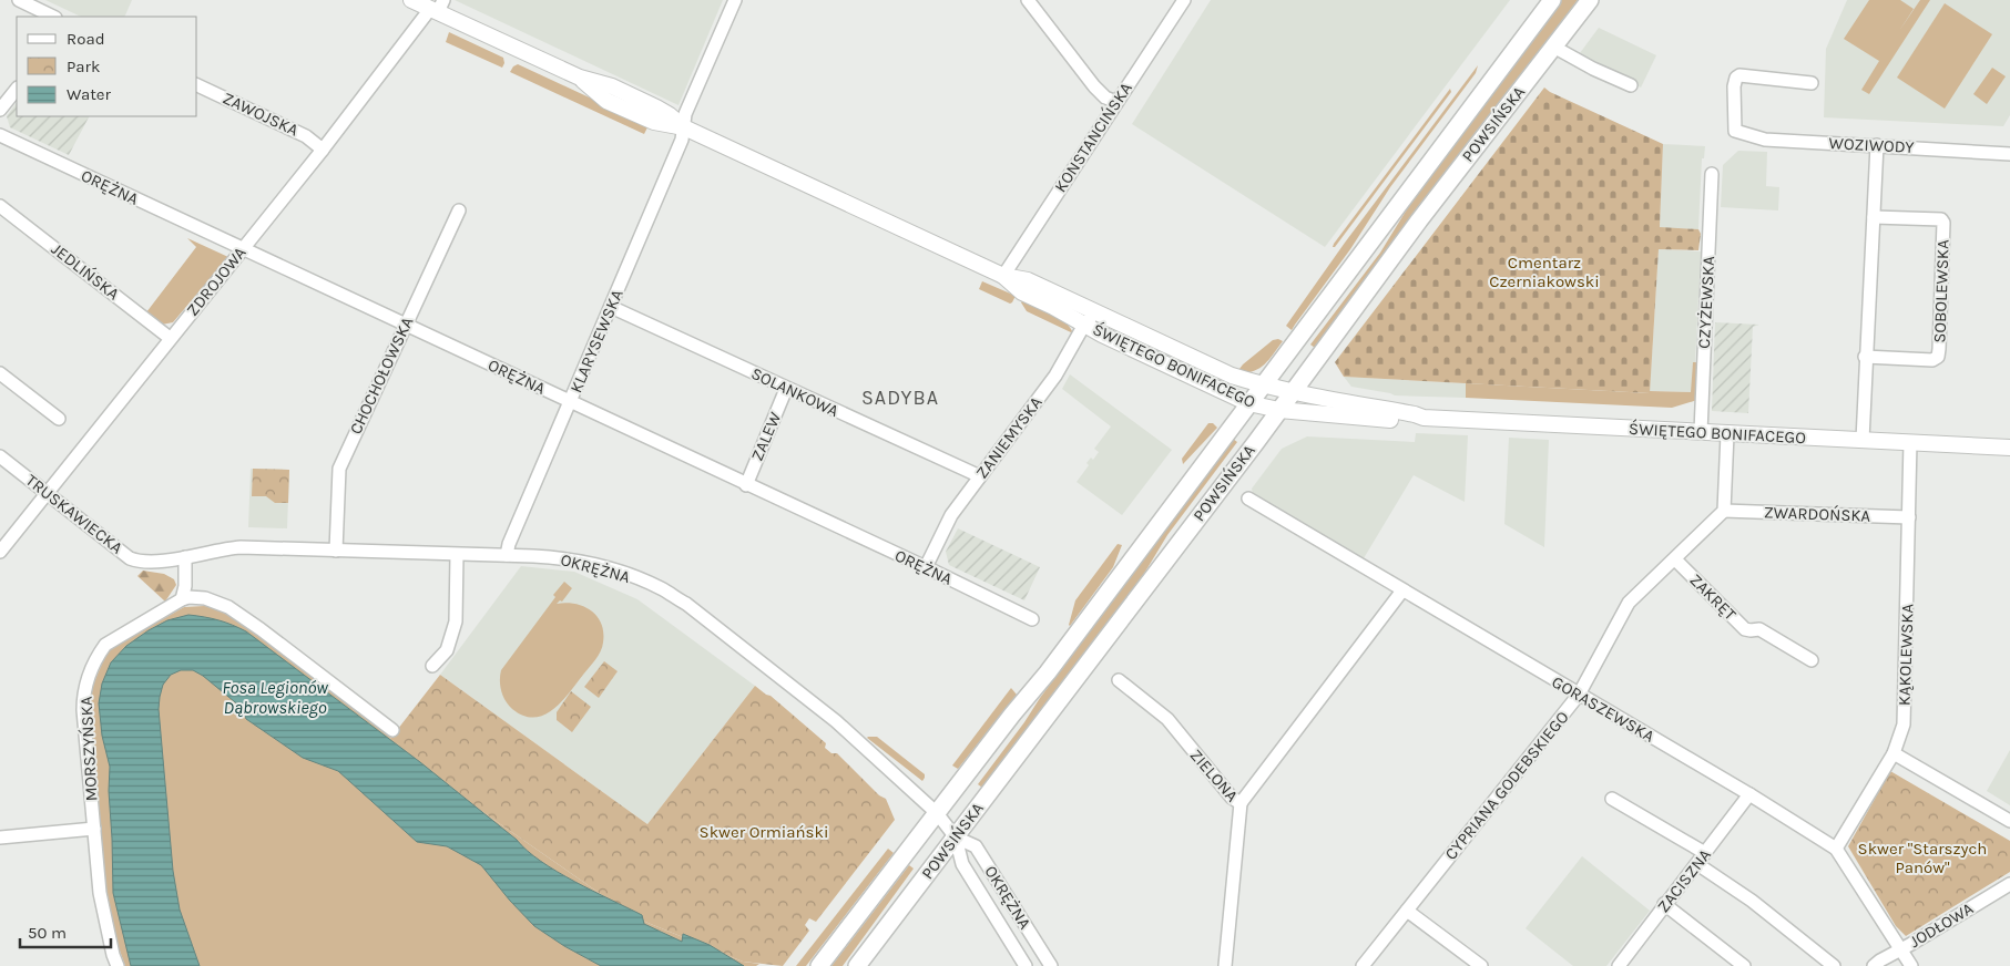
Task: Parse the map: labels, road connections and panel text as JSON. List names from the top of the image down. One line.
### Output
{"streets":{"main road":["POWSIŃSKA"],"street":["ZAWOJSKA","KONSTANCIŃSKA","WOZIWODY","ORĘŻNA","JEDLIŃSKA","ZDROJOWA","SOBOLEWSKA","CZYŻEWSKA","KLARYSEWSKA","ŚWIĘTEGO BONIFACEGO","CHOCHOŁOWSKA","SOLANKOWA","ZALEW","ZANIEMYSKA","TRUSKAWIECKA","ZWARDOŃSKA","OKRĘŻNA","ZAKRĘT","KĄKOLEWSKA","GORASZEWSKA","MORSZYŃSKA","ZIELONA","CYPRIANA GODEBSKIEGO","ZACISZNA","JODŁOWA"]},"crossings":[["ZAWOJSKA","ZDROJOWA"],["POWSIŃSKA","ŚWIĘTEGO BONIFACEGO"],["POWSIŃSKA","OKRĘŻNA"],["KONSTANCIŃSKA","ŚWIĘTEGO BONIFACEGO"],["ORĘŻNA","ZDROJOWA"],["ORĘŻNA","KLARYSEWSKA"],["ORĘŻNA","CHOCHOŁOWSKA"],["ORĘŻNA","ZALEW"],["ORĘŻNA","ZANIEMYSKA"],["JEDLIŃSKA","ZDROJOWA"],["ZDROJOWA","ŚWIĘTEGO BONIFACEGO"],["ZDROJOWA","TRUSKAWIECKA"],["CZYŻEWSKA","ŚWIĘTEGO BONIFACEGO"],["KLARYSEWSKA","ŚWIĘTEGO BONIFACEGO"],["KLARYSEWSKA","SOLANKOWA"],["KLARYSEWSKA","OKRĘŻNA"],["ŚWIĘTEGO BONIFACEGO","ZANIEMYSKA"],["ŚWIĘTEGO BONIFACEGO","KĄKOLEWSKA"],["CHOCHOŁOWSKA","OKRĘŻNA"],["SOLANKOWA","ZALEW"],["SOLANKOWA","ZANIEMYSKA"],["TRUSKAWIECKA","OKRĘŻNA"],["ZWARDOŃSKA","KĄKOLEWSKA"],["ZWARDOŃSKA","CYPRIANA GODEBSKIEGO"],["ZAKRĘT","CYPRIANA GODEBSKIEGO"],["KĄKOLEWSKA","GORASZEWSKA"],["GORASZEWSKA","CYPRIANA GODEBSKIEGO"],["GORASZEWSKA","ZACISZNA"],["GORASZEWSKA","JODŁOWA"]],"districts":["SADYBA"],"water":["Fosa Legionów Dąbrowskiego"],"parks":["Cmentarz Czerniakowski","Skwer Ormiański","Skwer \"Starszych Panów\""],"legend":["Road","Park","Water"],"scale_bar":"50 m"}
